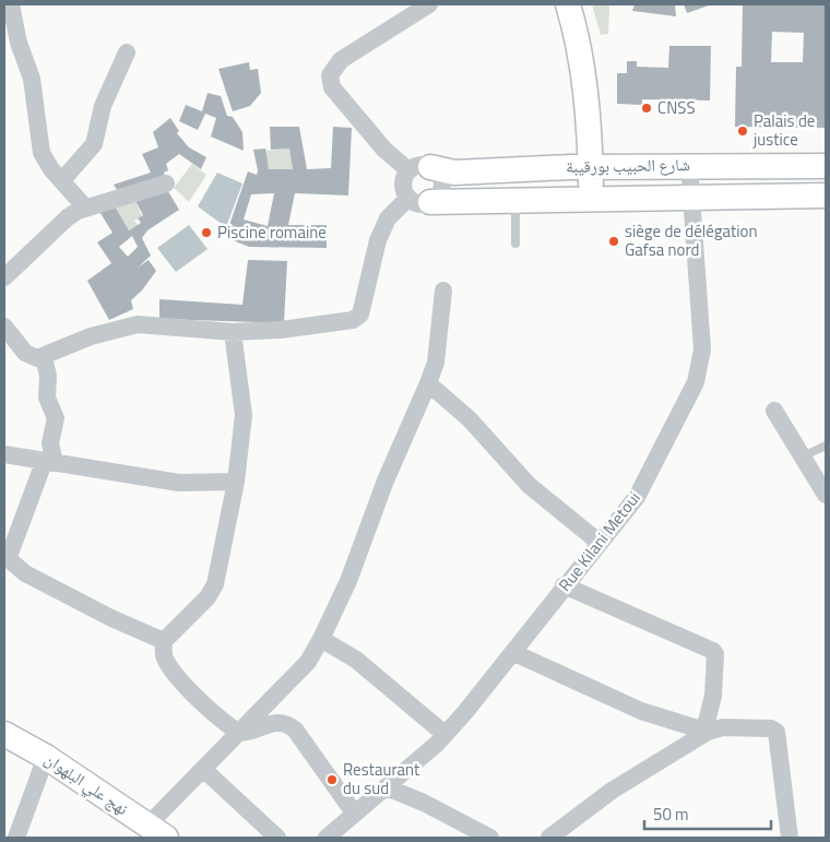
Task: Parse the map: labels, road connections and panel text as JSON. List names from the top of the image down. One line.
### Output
{"streets":{"street":["شارع الحبيب بورقيبة","Rue Kilani Metoui","نهج علي البلهوان"]},"crossings":[["شارع الحبيب بورقيبة","Rue Kilani Metoui"]],"places":["CNSS","Palais de justice","Piscine romaine","siège de délégation Gafsa nord","Restaurant du sud"],"scale_bar":"50 m"}
